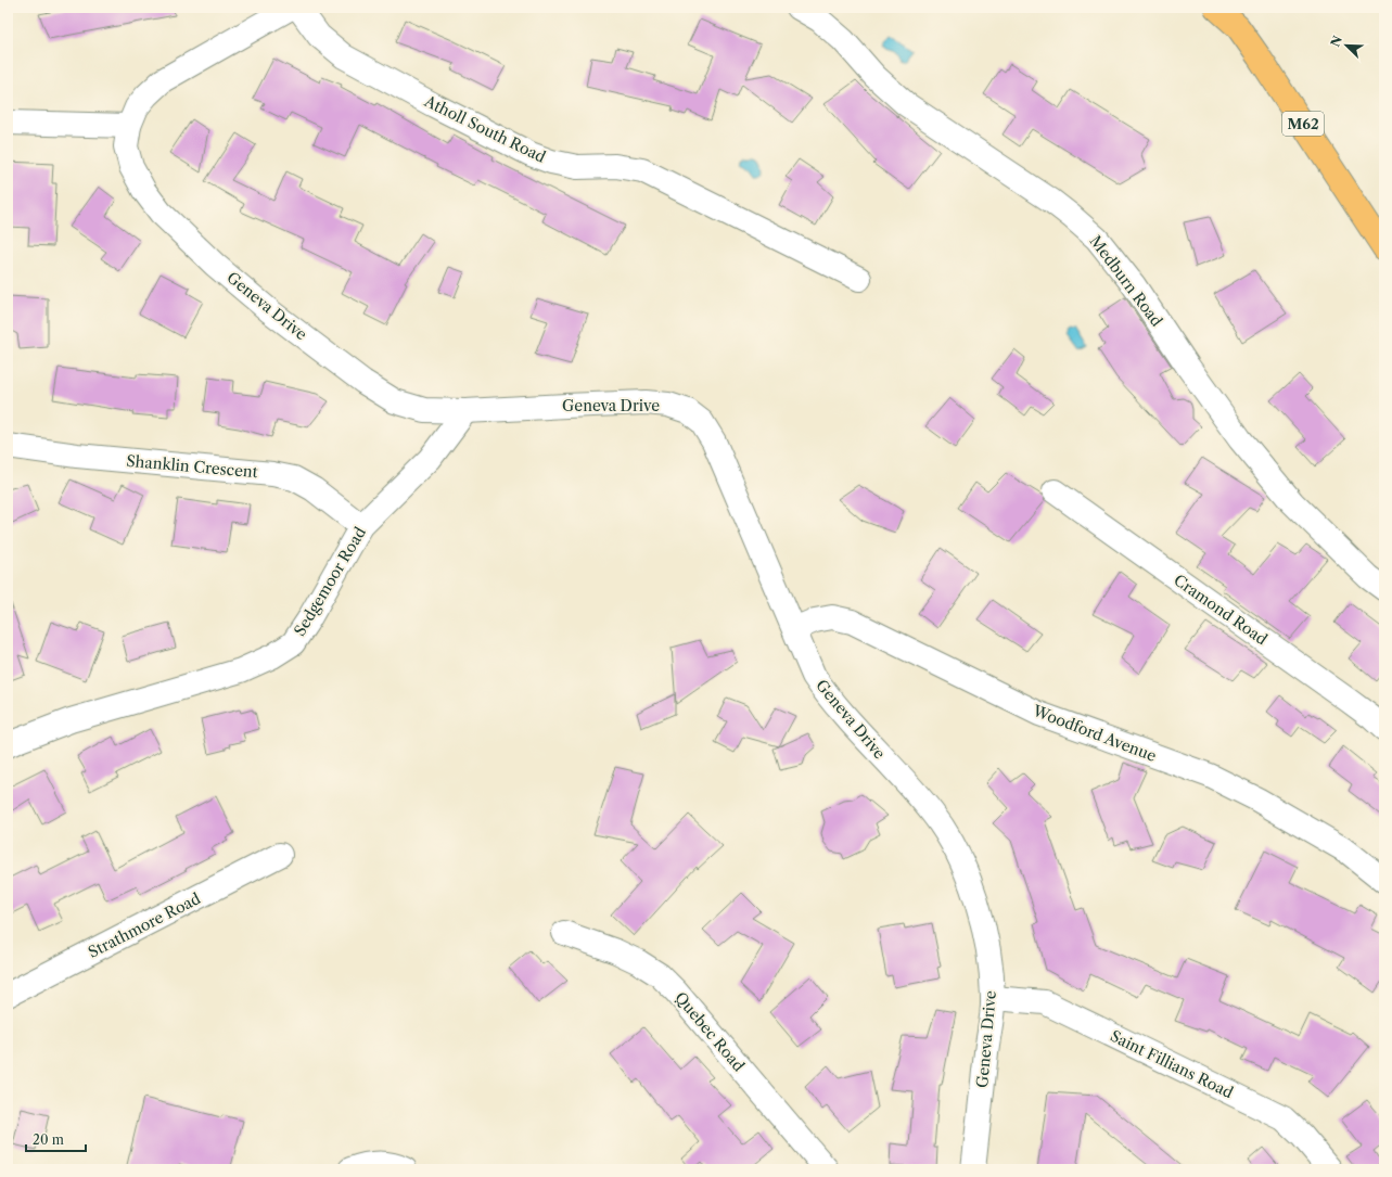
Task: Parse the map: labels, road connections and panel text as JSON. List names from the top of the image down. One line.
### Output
{"streets":{"main road":["M62"],"street":["Atholl South Road","Medburn Road","Geneva Drive","Shanklin Crescent","Sedgemoor Road","Cramond Road","Woodford Avenue","Strathmore Road","Quebec Road","Saint Fillians Road"]},"crossings":[["Geneva Drive","Sedgemoor Road"],["Geneva Drive","Woodford Avenue"],["Geneva Drive","Saint Fillians Road"],["Shanklin Crescent","Sedgemoor Road"]],"scale_bar":"20 m","north":"top left"}
